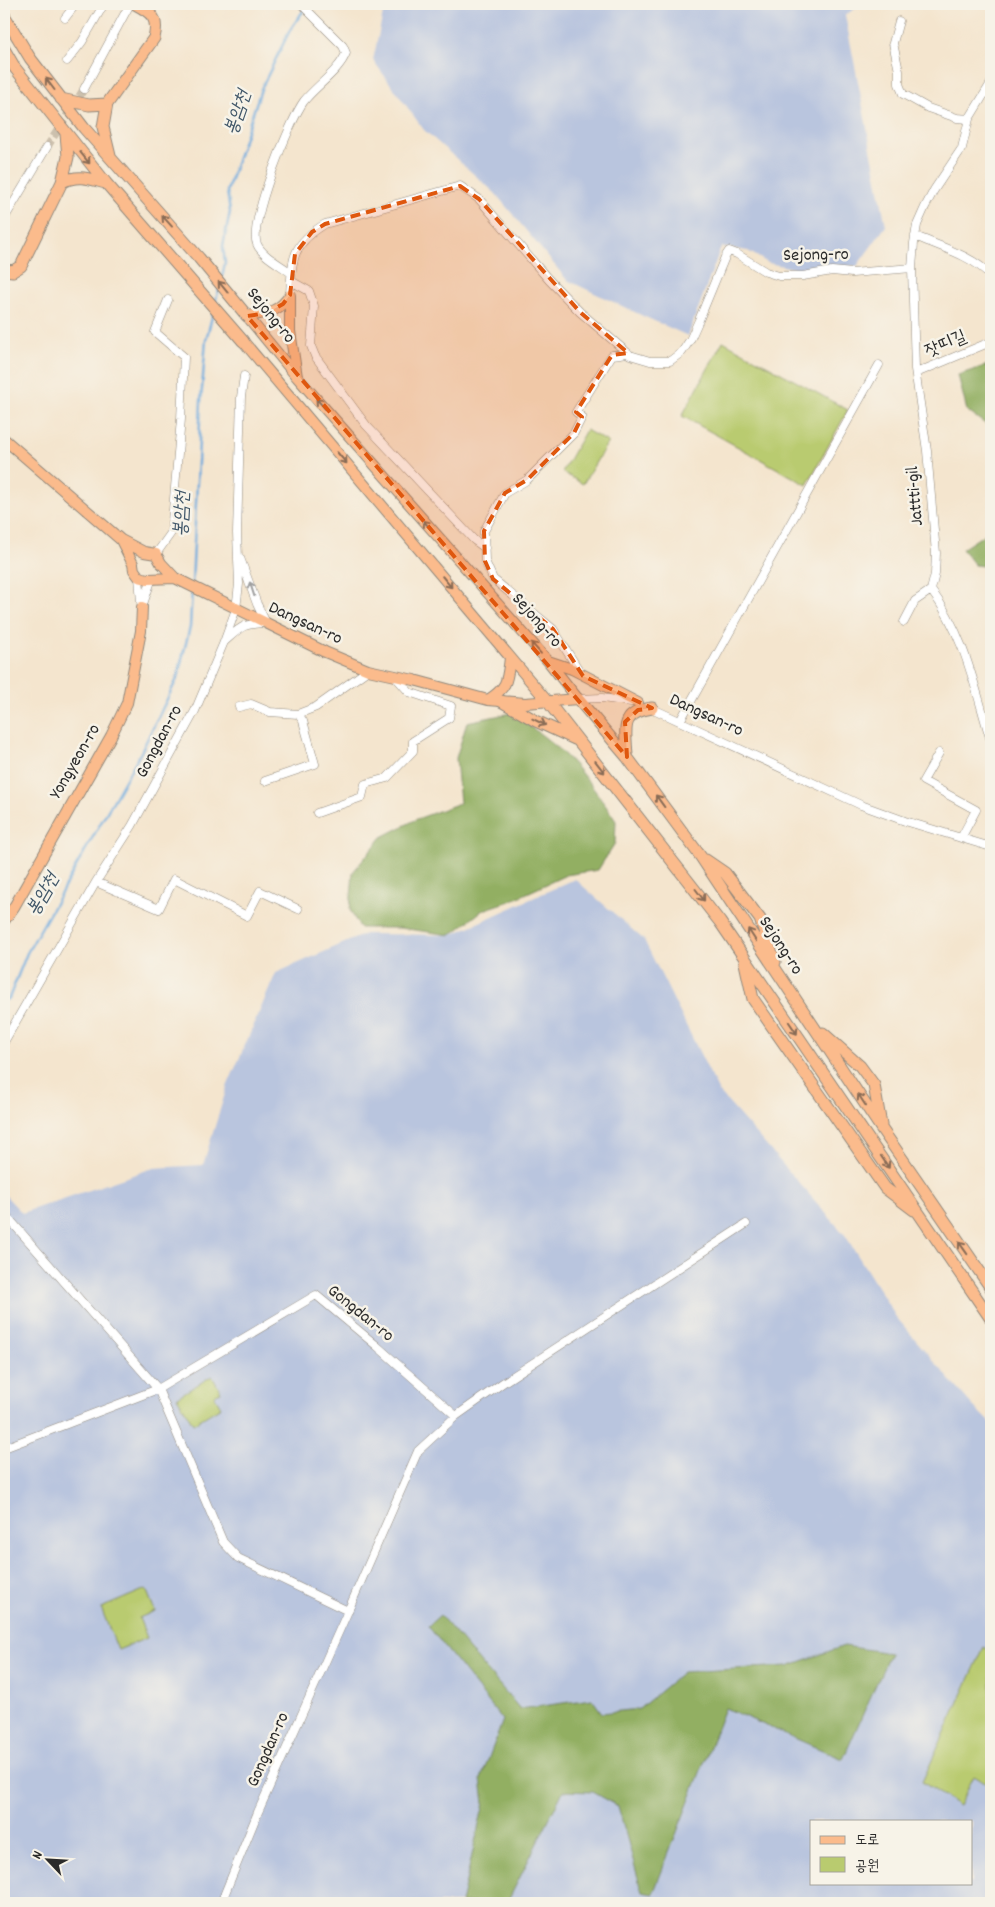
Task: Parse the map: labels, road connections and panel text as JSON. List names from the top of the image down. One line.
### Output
{"streets":{"highway":["Sejong-ro"],"main road":["Dangsan-ro","Yongyeon-ro"],"street":["잣띠길","Jattti-gil","Gongdan-ro"]},"crossings":[["Sejong-ro","Jattti-gil"],["Sejong-ro","Dangsan-ro"],["잣띠길","Jattti-gil"],["Dangsan-ro","Gongdan-ro"]],"water":["봉암천"],"legend":["도로","공원"],"north":"top left"}
